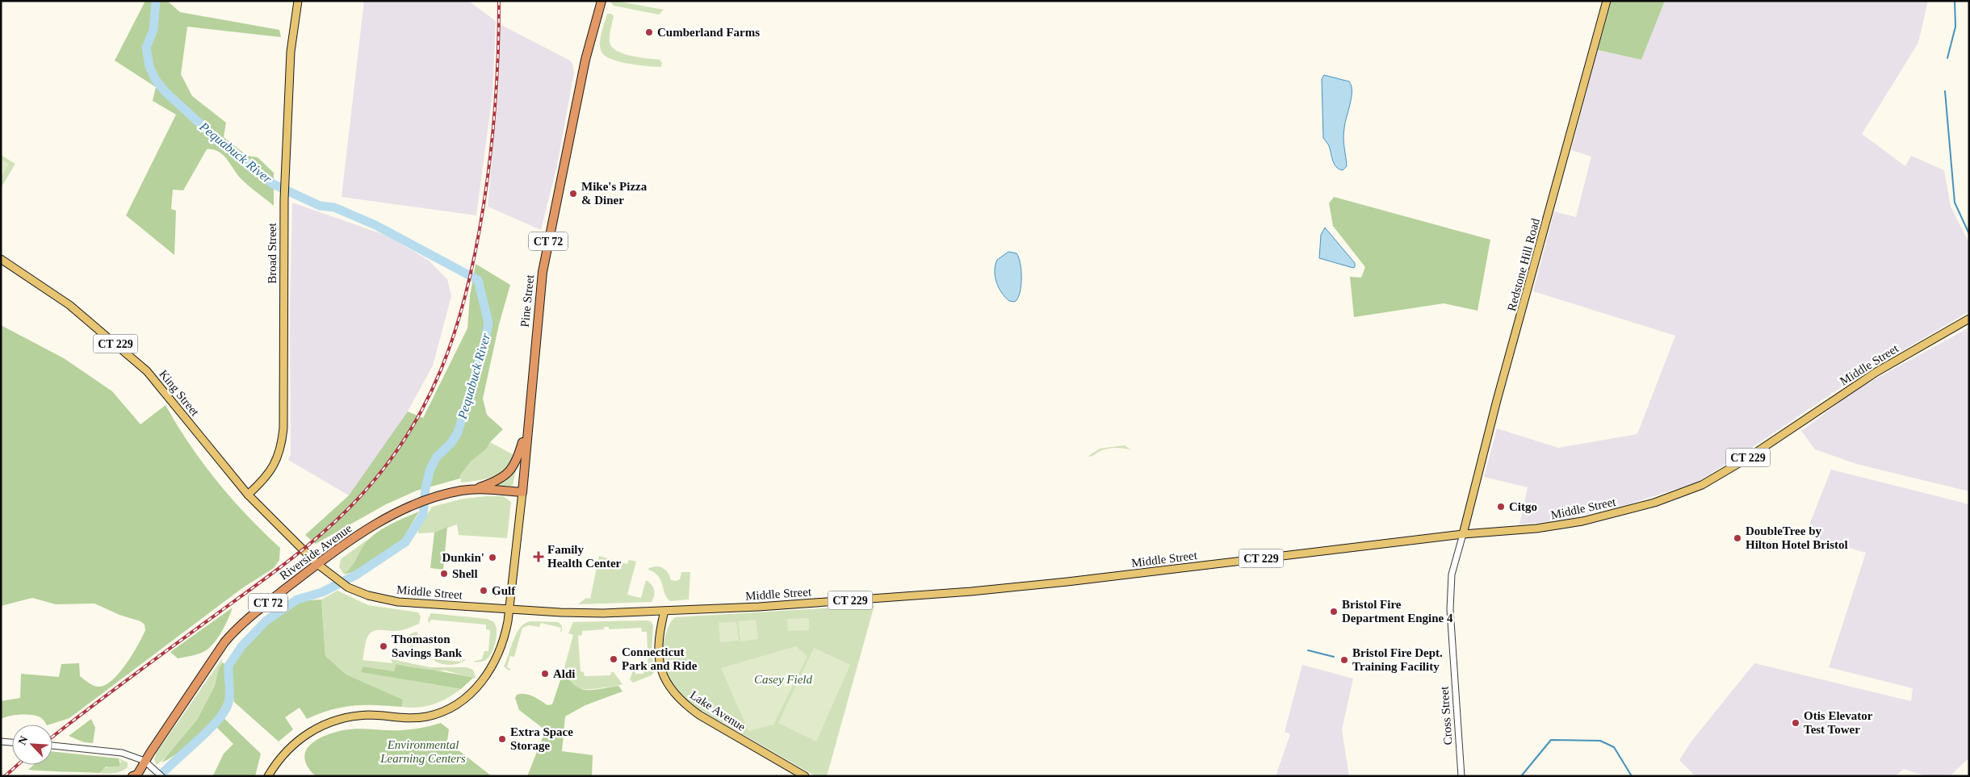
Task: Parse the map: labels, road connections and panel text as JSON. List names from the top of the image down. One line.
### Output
{"streets":{"highway":["CT 72","Pine Street","Riverside Avenue"],"main road":["Broad Street","Redstone Hill Road","CT 229","Middle Street","King Street","Lake Avenue"],"street":["Cross Street"]},"crossings":[["CT 72","Pine Street"],["CT 72","Riverside Avenue"],["Broad Street","King Street"],["Redstone Hill Road","Middle Street"],["Redstone Hill Road","Cross Street"],["Pine Street","Middle Street"],["Pine Street","Riverside Avenue"],["Middle Street","King Street"],["Middle Street","Riverside Avenue"],["Middle Street","Lake Avenue"],["Middle Street","Cross Street"],["King Street","Riverside Avenue"]],"water":["Pequabuck River"],"parks":["Casey Field","Environmental Learning Centers"],"places":{"other":["Cumberland Farms","Mike's Pizza & Diner","Citgo","DoubleTree by Hilton Hotel Bristol","Dunkin'","Shell","Gulf","Bristol Fire Department Engine 4","Thomaston Savings Bank","Connecticut Park and Ride","Bristol Fire Dept. Training Facility","Aldi","Otis Elevator Test Tower","Extra Space Storage"],"health":["Family Health Center"]},"north":"top left"}
